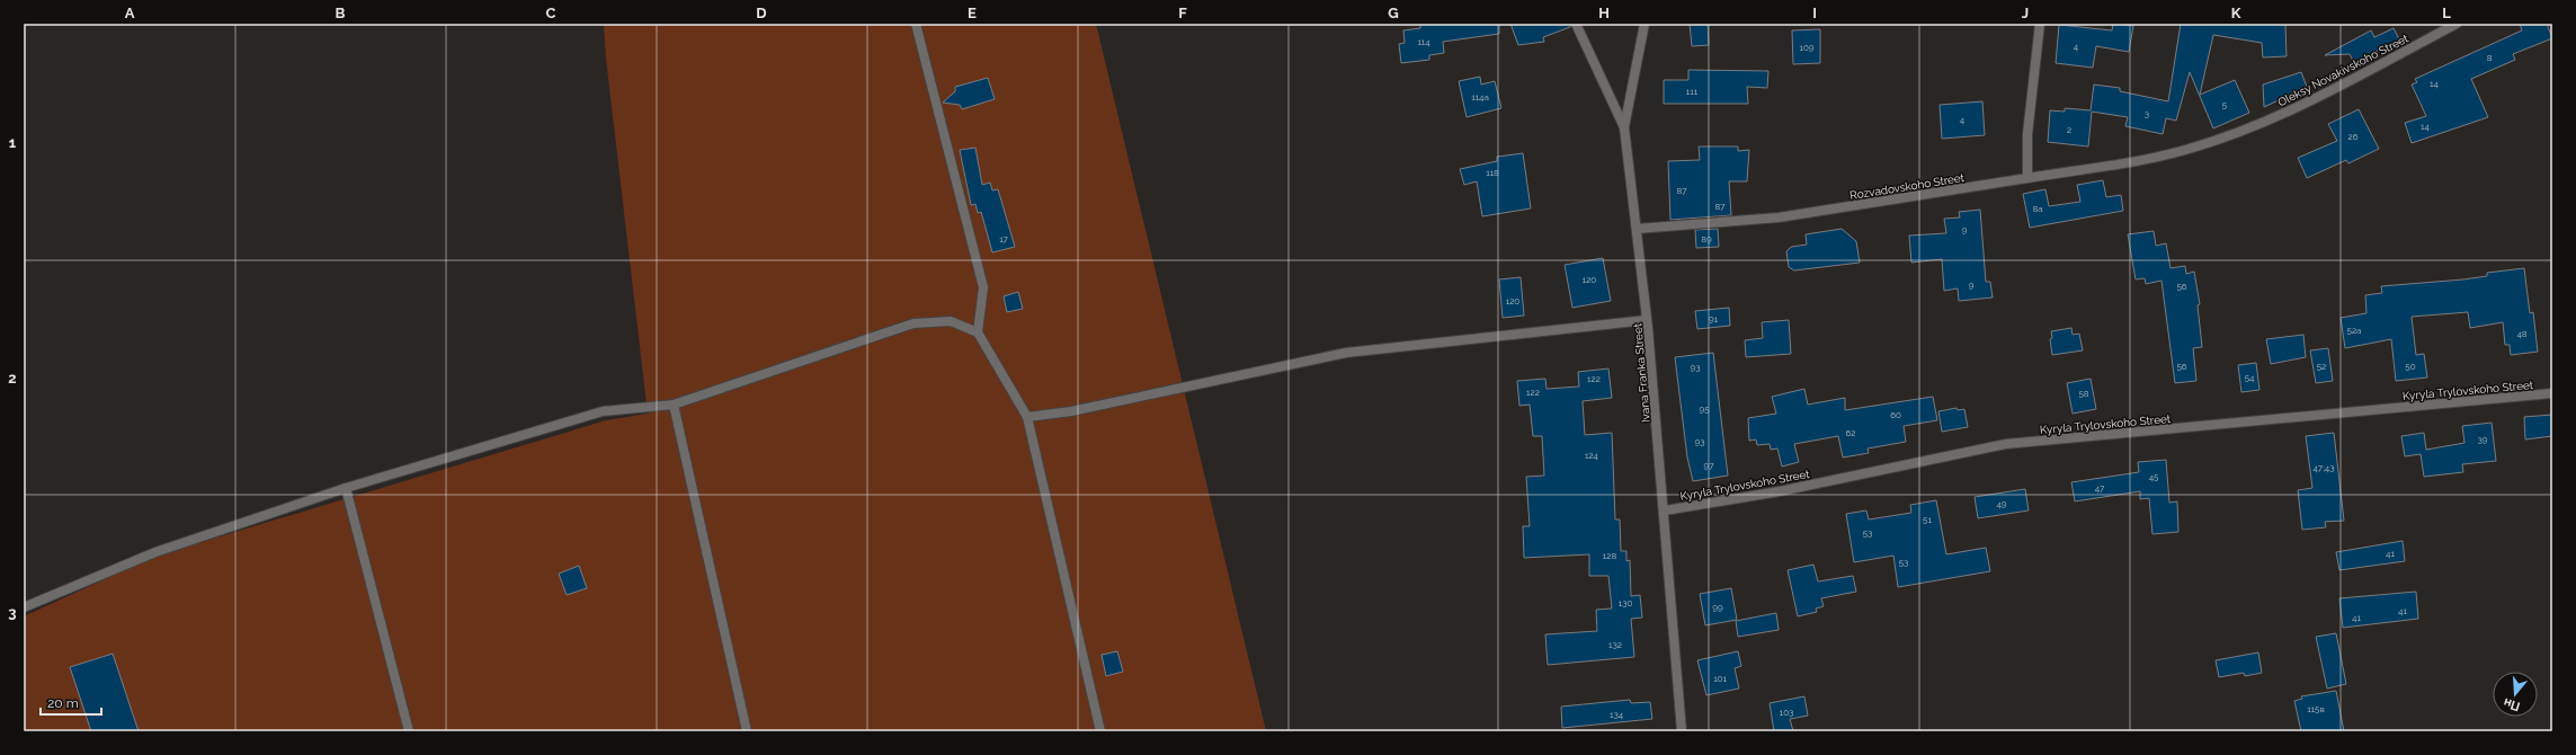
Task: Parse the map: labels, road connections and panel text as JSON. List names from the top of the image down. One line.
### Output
{"streets":{"street":["Oleksy Novakivskoho Street","Rozvadovskoho Street","Ivana Franka Street","Kyryla Trylovskoho Street"]},"crossings":[["Oleksy Novakivskoho Street","Rozvadovskoho Street"],["Rozvadovskoho Street","Ivana Franka Street"],["Ivana Franka Street","Kyryla Trylovskoho Street"]],"house_numbers":["114","4","109","8","14","111","114а","5","3","4","14","2","26","118","87","87","8а","9","17","89","120","9","56","120","91","52а","48","56","52","50","93","54","122","122","58","95","60","62","39","93","124","97","47;43","45","47","49","51","53","41","128","53","130","99","41","41","132","101","115в","103","134"],"scale_bar":"20 m","north":"bottom","grid":{"columns":["A","B","C","D","E","F","G","H","I","J","K","L"],"rows":["1","2","3"]}}
